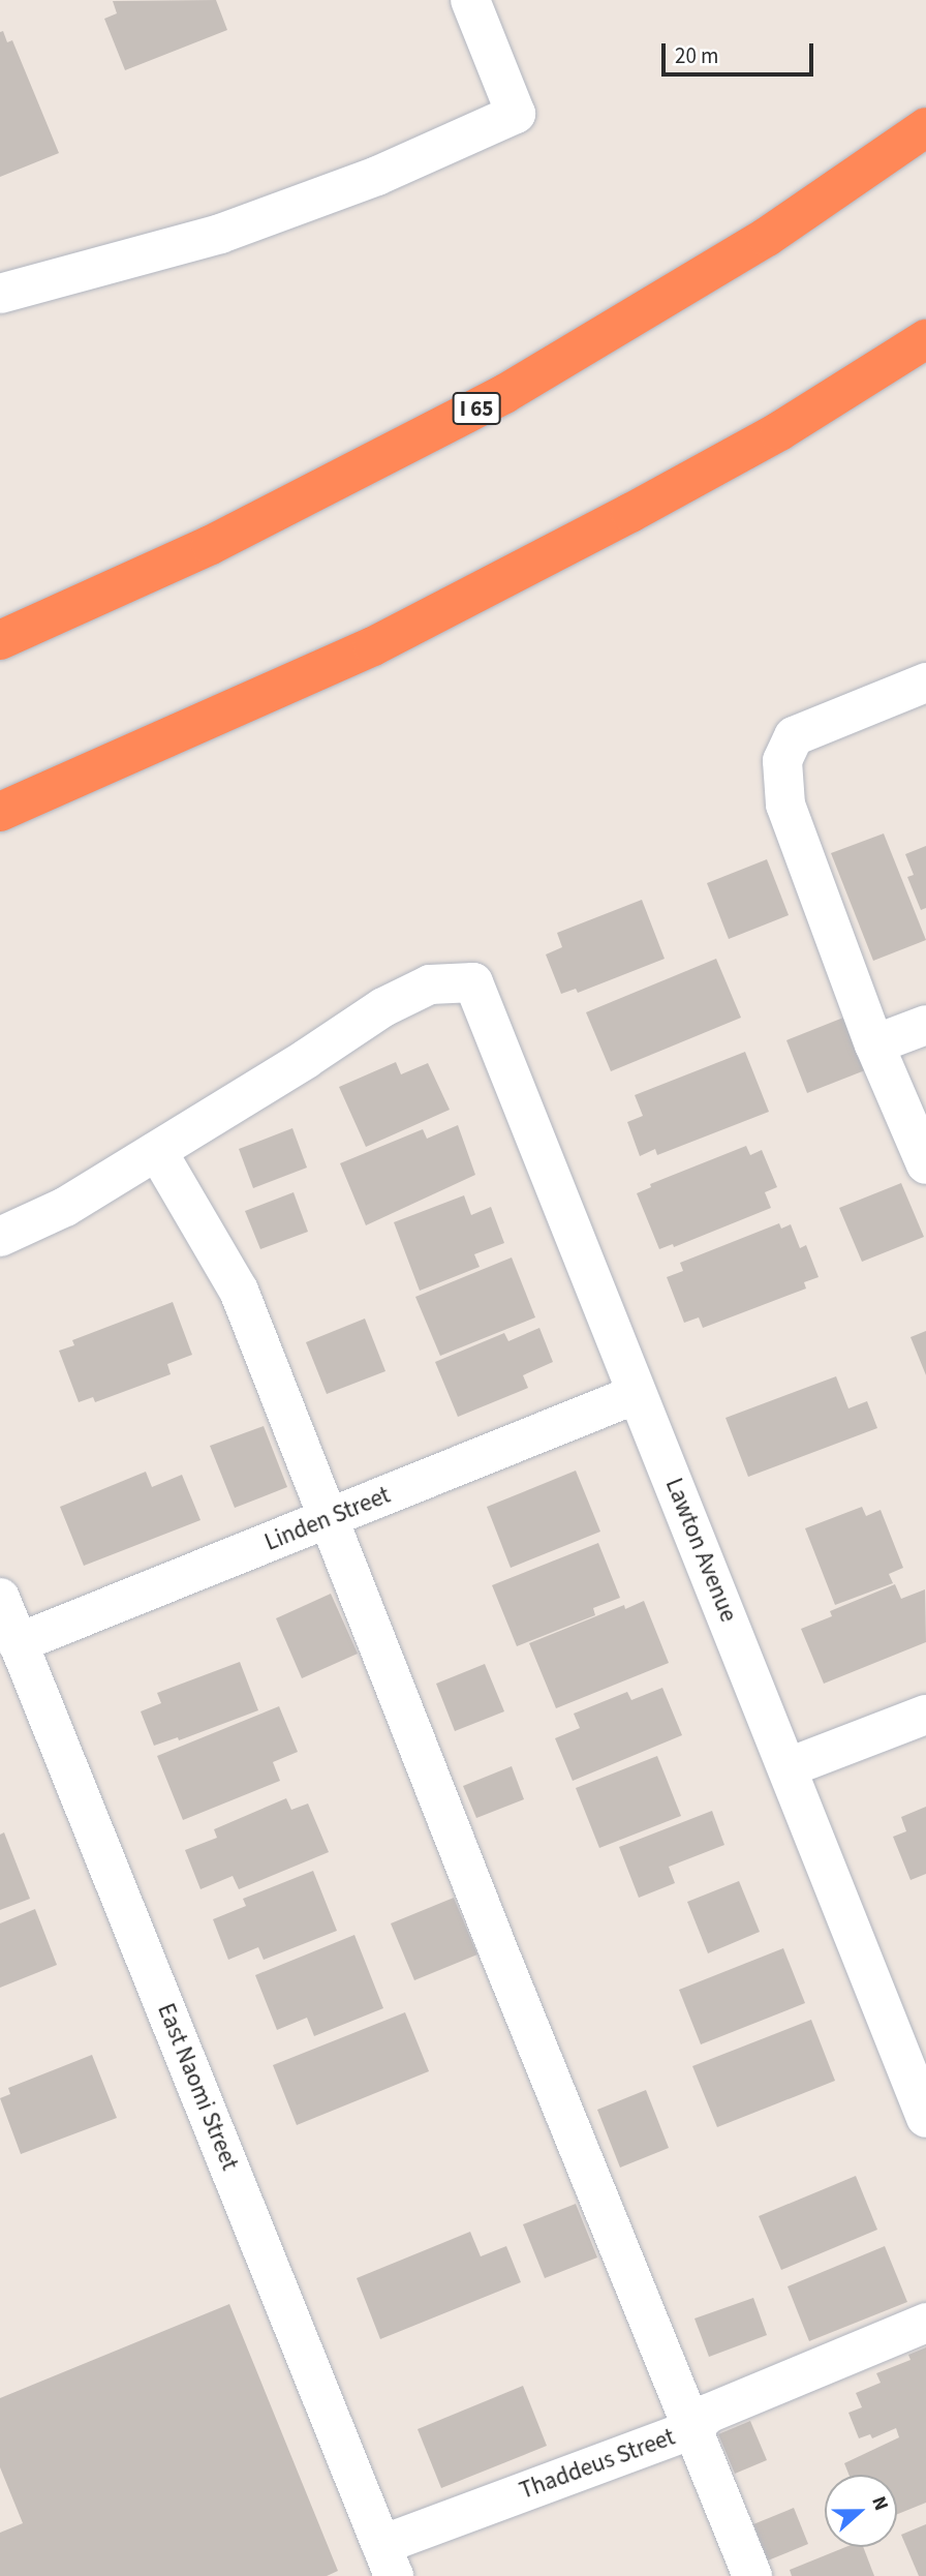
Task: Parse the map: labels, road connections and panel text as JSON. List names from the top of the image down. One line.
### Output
{"streets":{"highway":["I 65"],"street":["Linden Street","Lawton Avenue","East Naomi Street","Thaddeus Street"]},"crossings":[["Linden Street","Lawton Avenue"],["Linden Street","East Naomi Street"],["East Naomi Street","Thaddeus Street"]],"scale_bar":"20 m","north":"right"}
